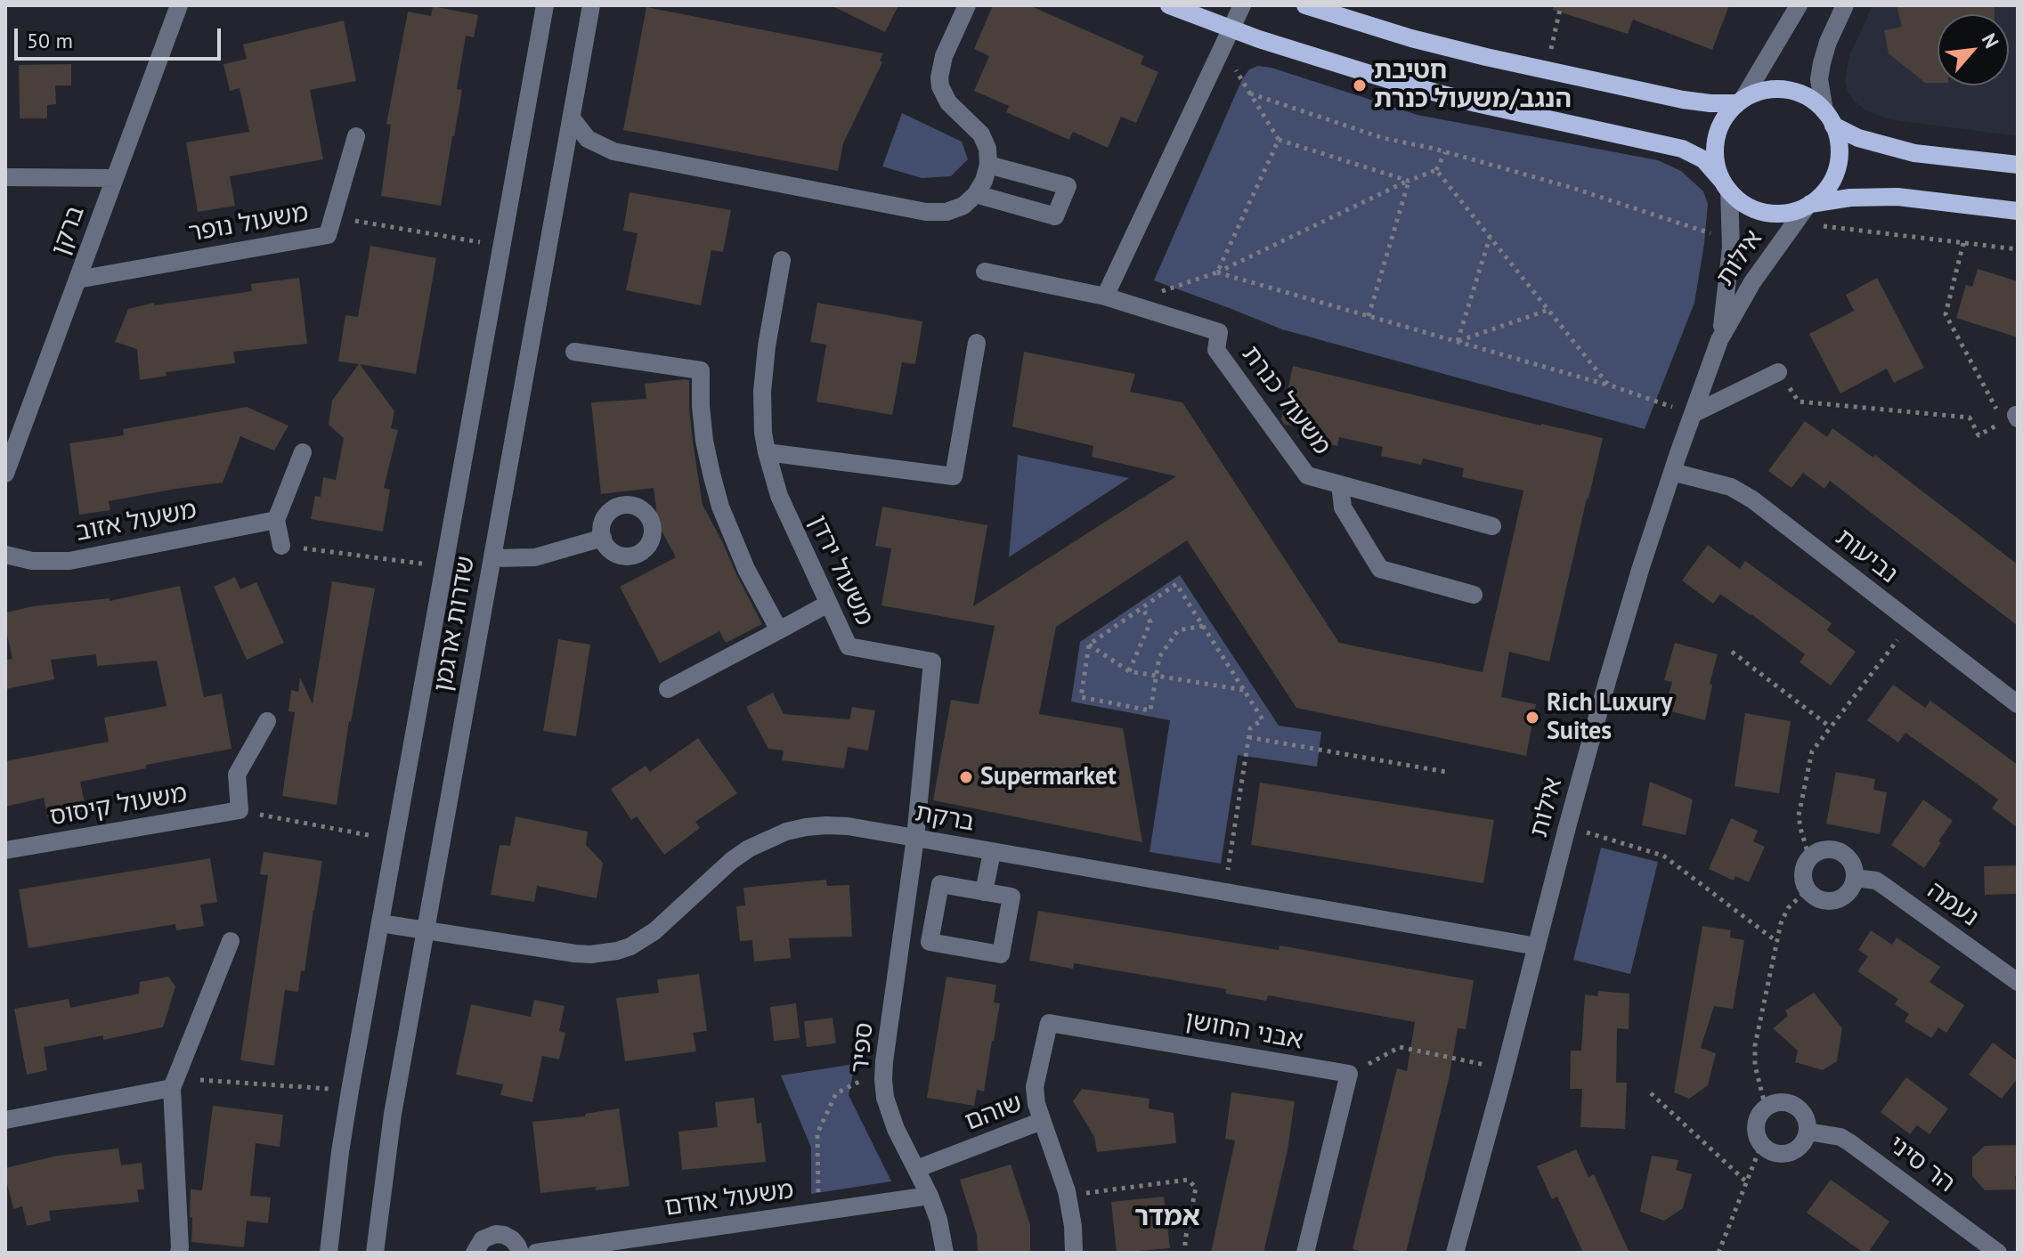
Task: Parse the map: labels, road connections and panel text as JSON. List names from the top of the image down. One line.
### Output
{"streets":{"street":["משעול נופר","ברקן","אילות","משעול כנרת","משעול אזוב","נביעות","משעול ירדן","שדרות ארגמן","משעול קיסוס","ברקת","נעמה","אבני החושן","ספיר","שוהם","הר סיני","משעול אודם"]},"crossings":[["משעול נופר","ברקן"],["אילות","נביעות"],["אילות","ברקת"],["משעול ירדן","ברקת"],["משעול ירדן","ספיר"],["שדרות ארגמן","ברקת"],["ברקת","ספיר"],["אבני החושן","שוהם"],["ספיר","שוהם"],["ספיר","משעול אודם"]],"districts":["אמדר"],"places":["חטיבת הנגב/משעול כנרת","Rich Luxury Suites","Supermarket"],"scale_bar":"50 m","north":"top right"}
